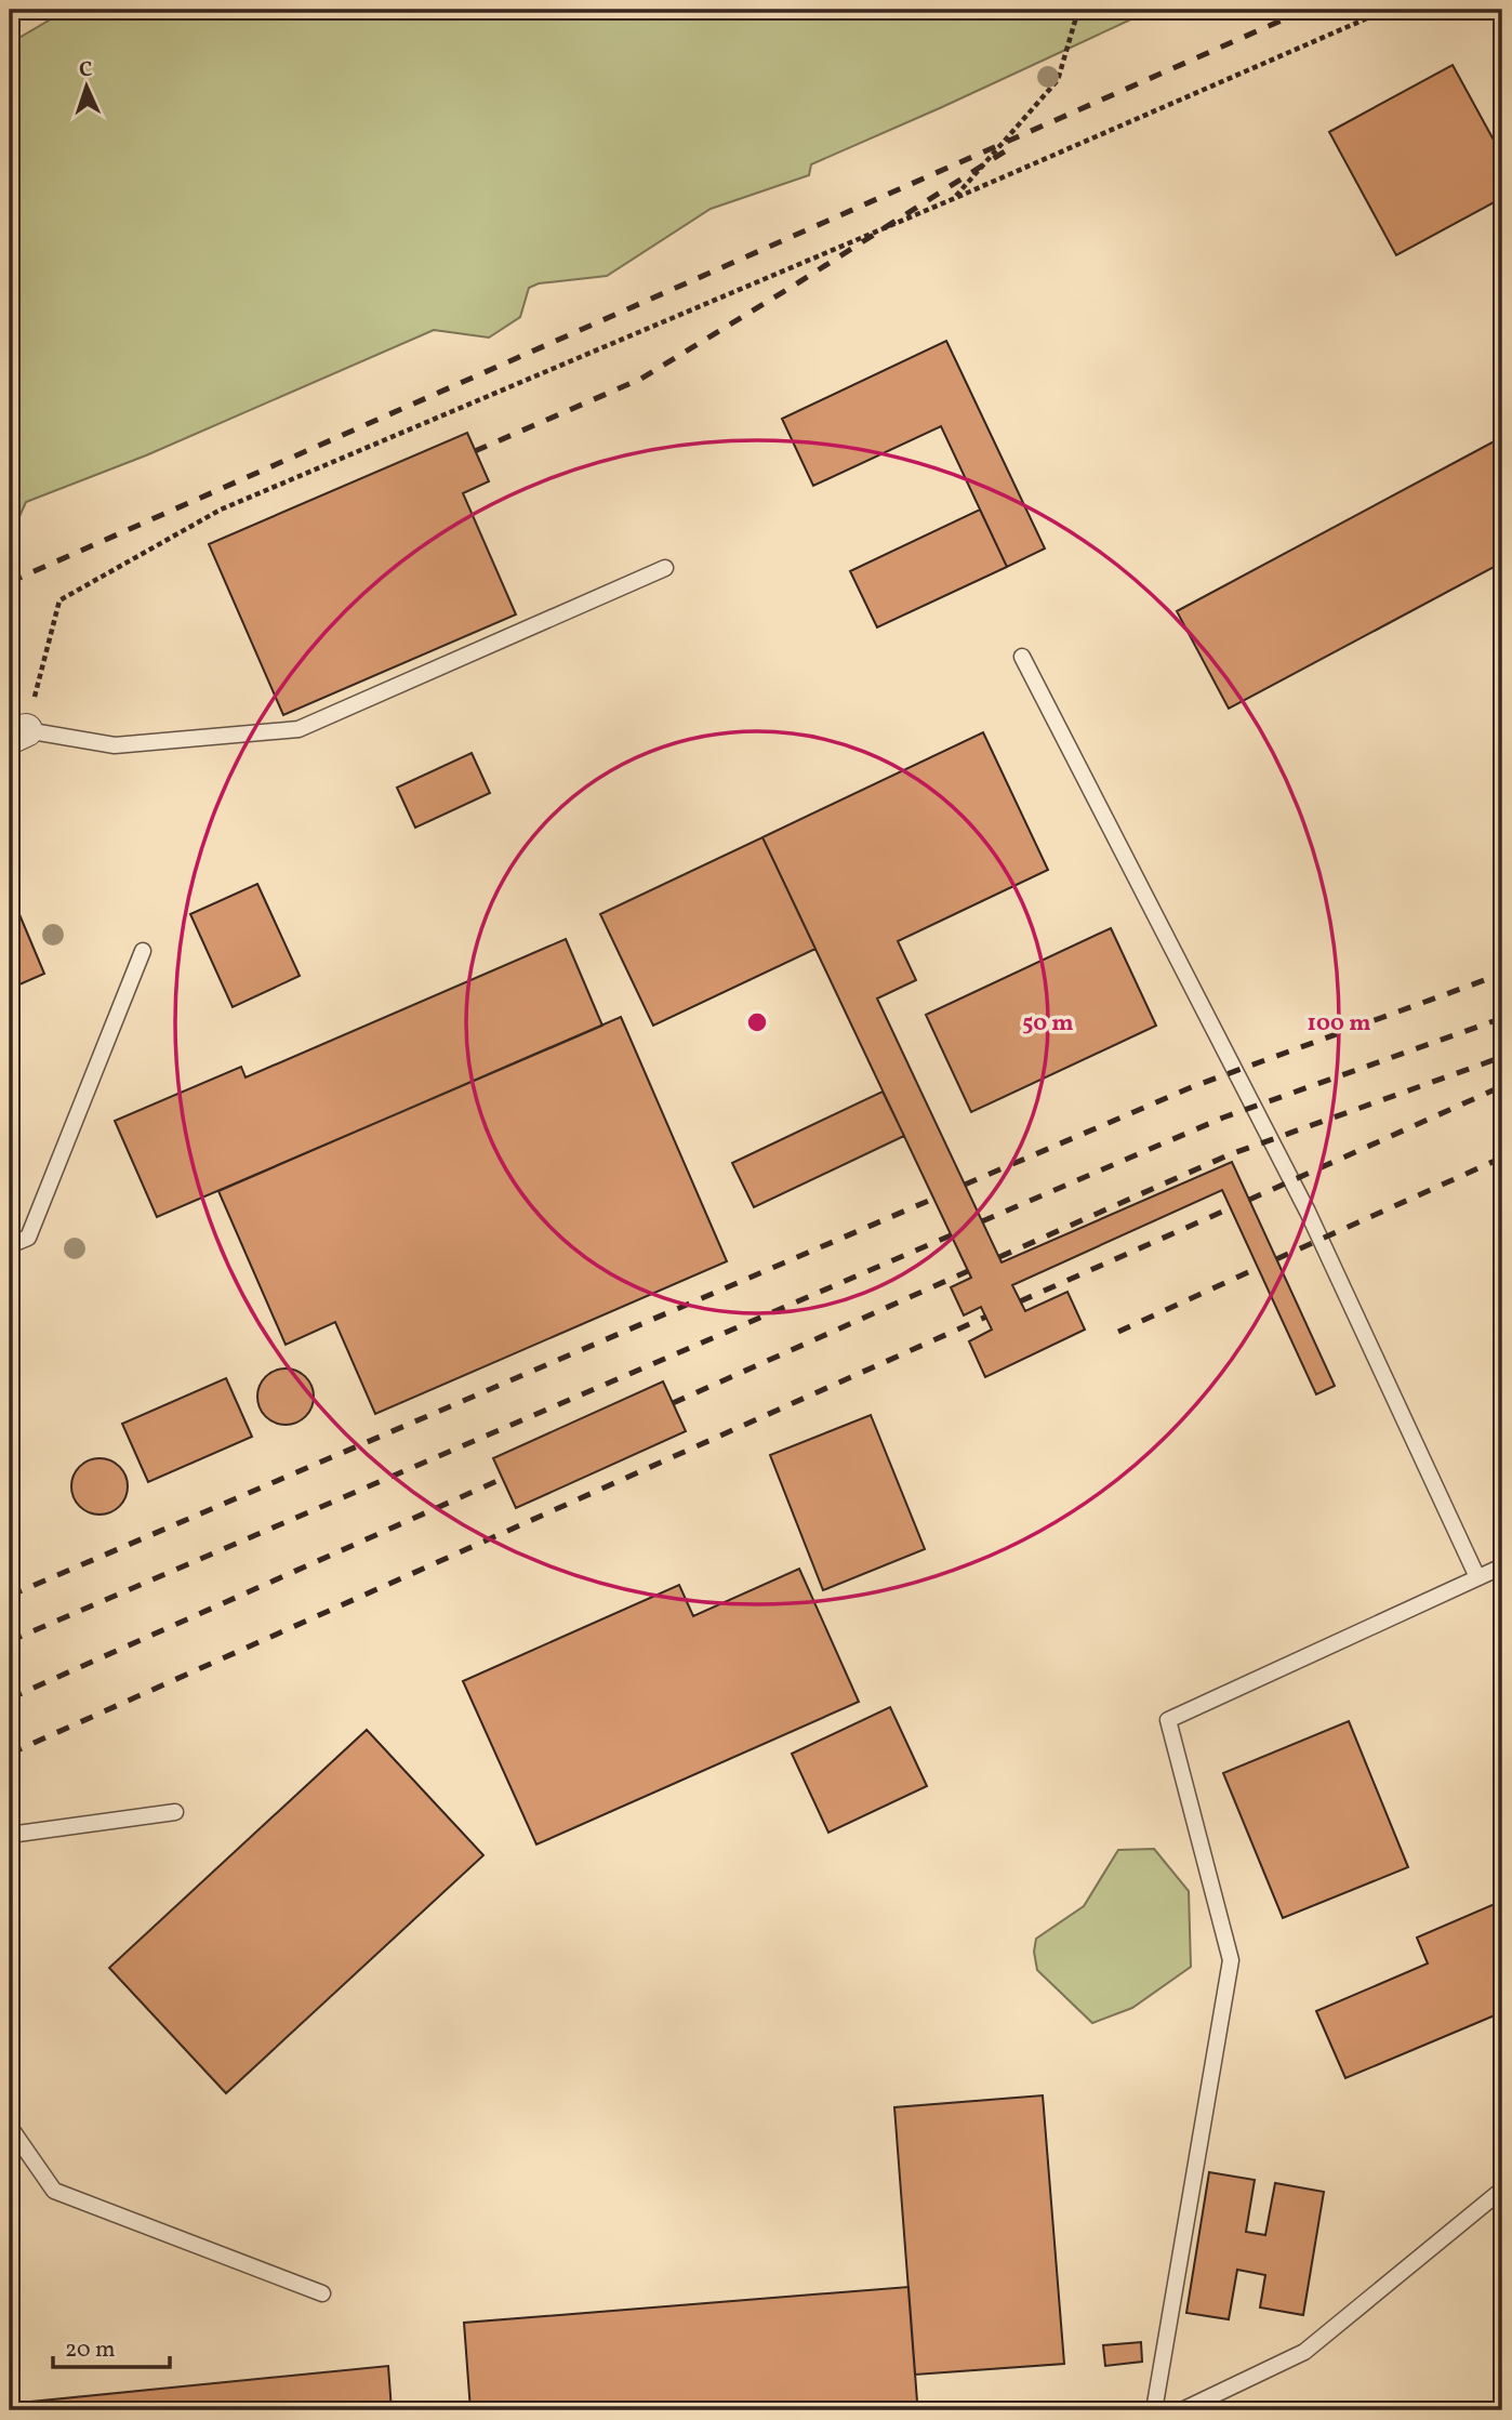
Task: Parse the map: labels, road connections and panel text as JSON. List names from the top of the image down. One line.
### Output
{"scale_bar":"20 m","north":"top","rings":["50 m","100 m"]}
